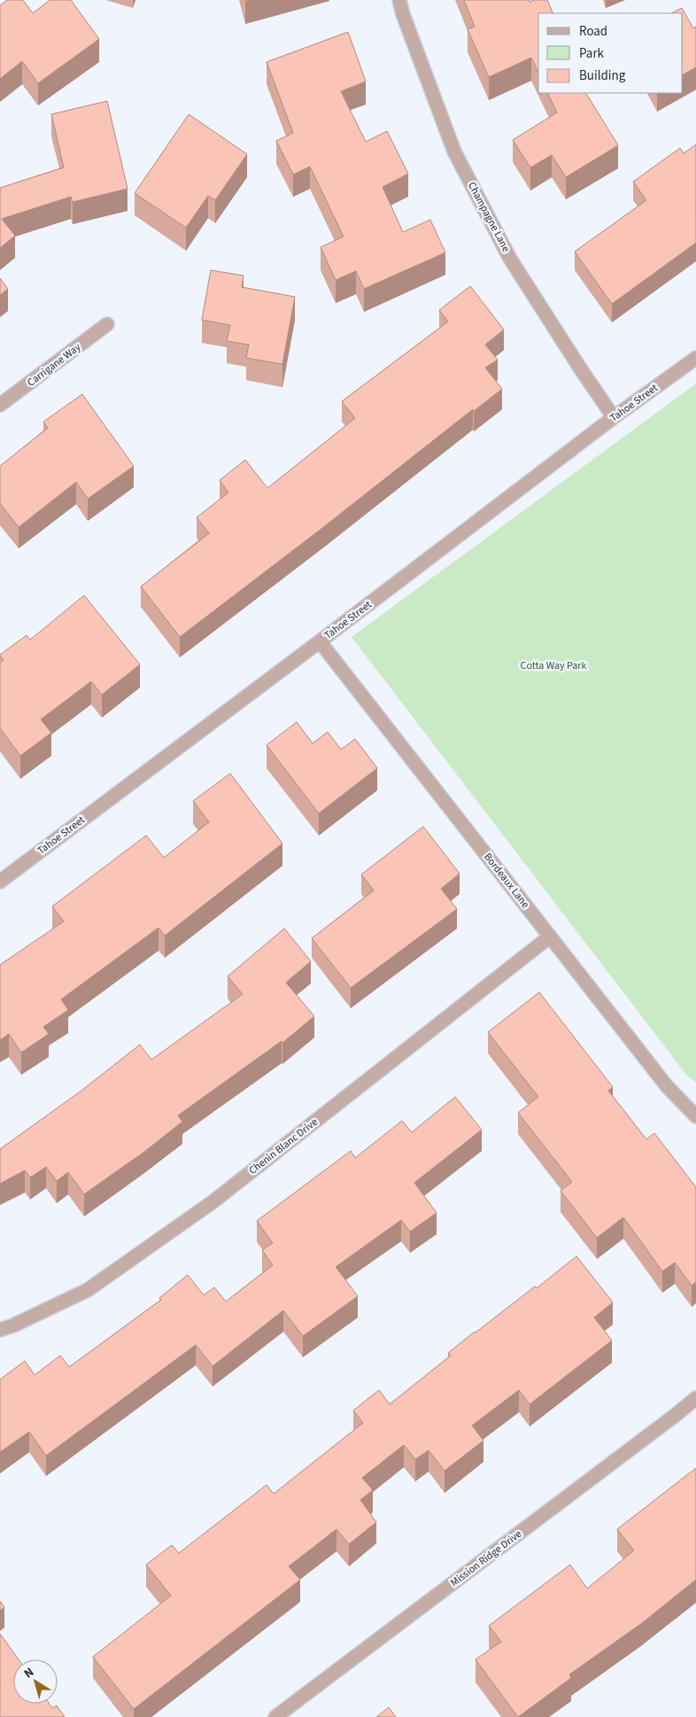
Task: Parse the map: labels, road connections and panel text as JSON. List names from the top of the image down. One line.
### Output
{"streets":{"street":["Champagne Lane","Carrigane Way","Tahoe Street","Bordeaux Lane","Chenin Blanc Drive","Mission Ridge Drive"]},"crossings":[["Champagne Lane","Tahoe Street"],["Tahoe Street","Bordeaux Lane"],["Bordeaux Lane","Chenin Blanc Drive"]],"parks":["Cotta Way Park"],"legend":["Road","Park","Building"],"north":"top left"}
